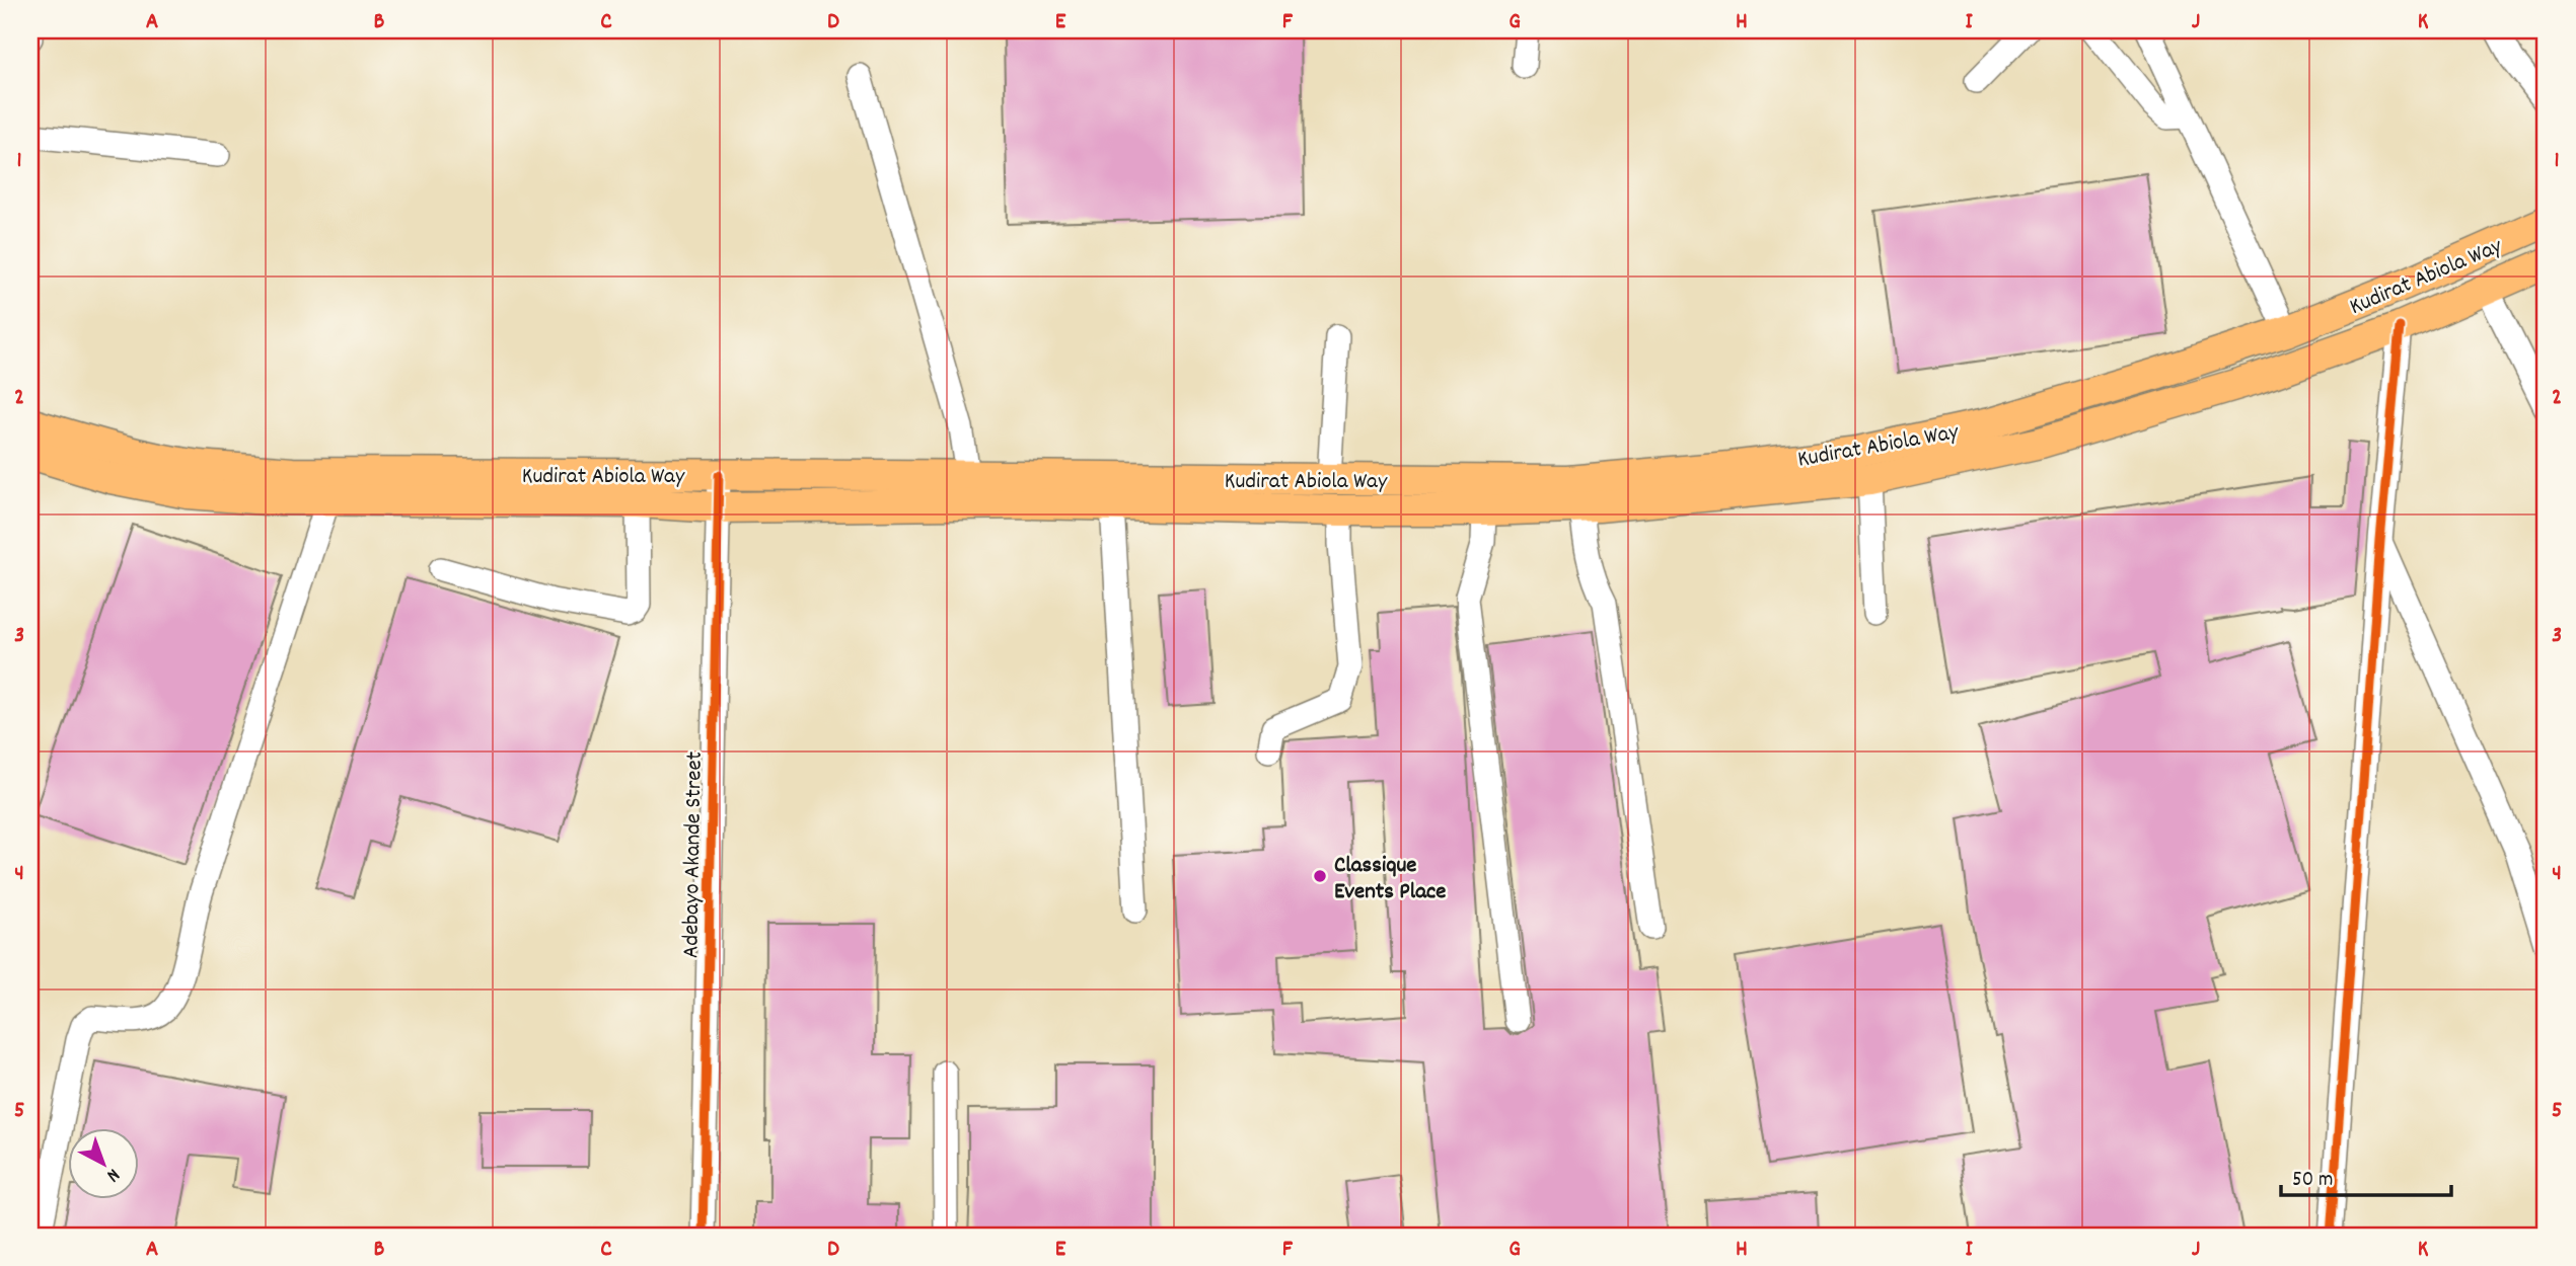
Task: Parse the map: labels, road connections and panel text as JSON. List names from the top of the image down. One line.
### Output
{"streets":{"main road":["Kudirat Abiola Way"],"street":["Adebayo Akande Street"]},"crossings":[["Kudirat Abiola Way","Adebayo Akande Street"]],"places":["Classique Events Place"],"scale_bar":"50 m","north":"bottom right","grid":{"columns":["A","B","C","D","E","F","G","H","I","J","K"],"rows":["1","2","3","4","5"]}}
